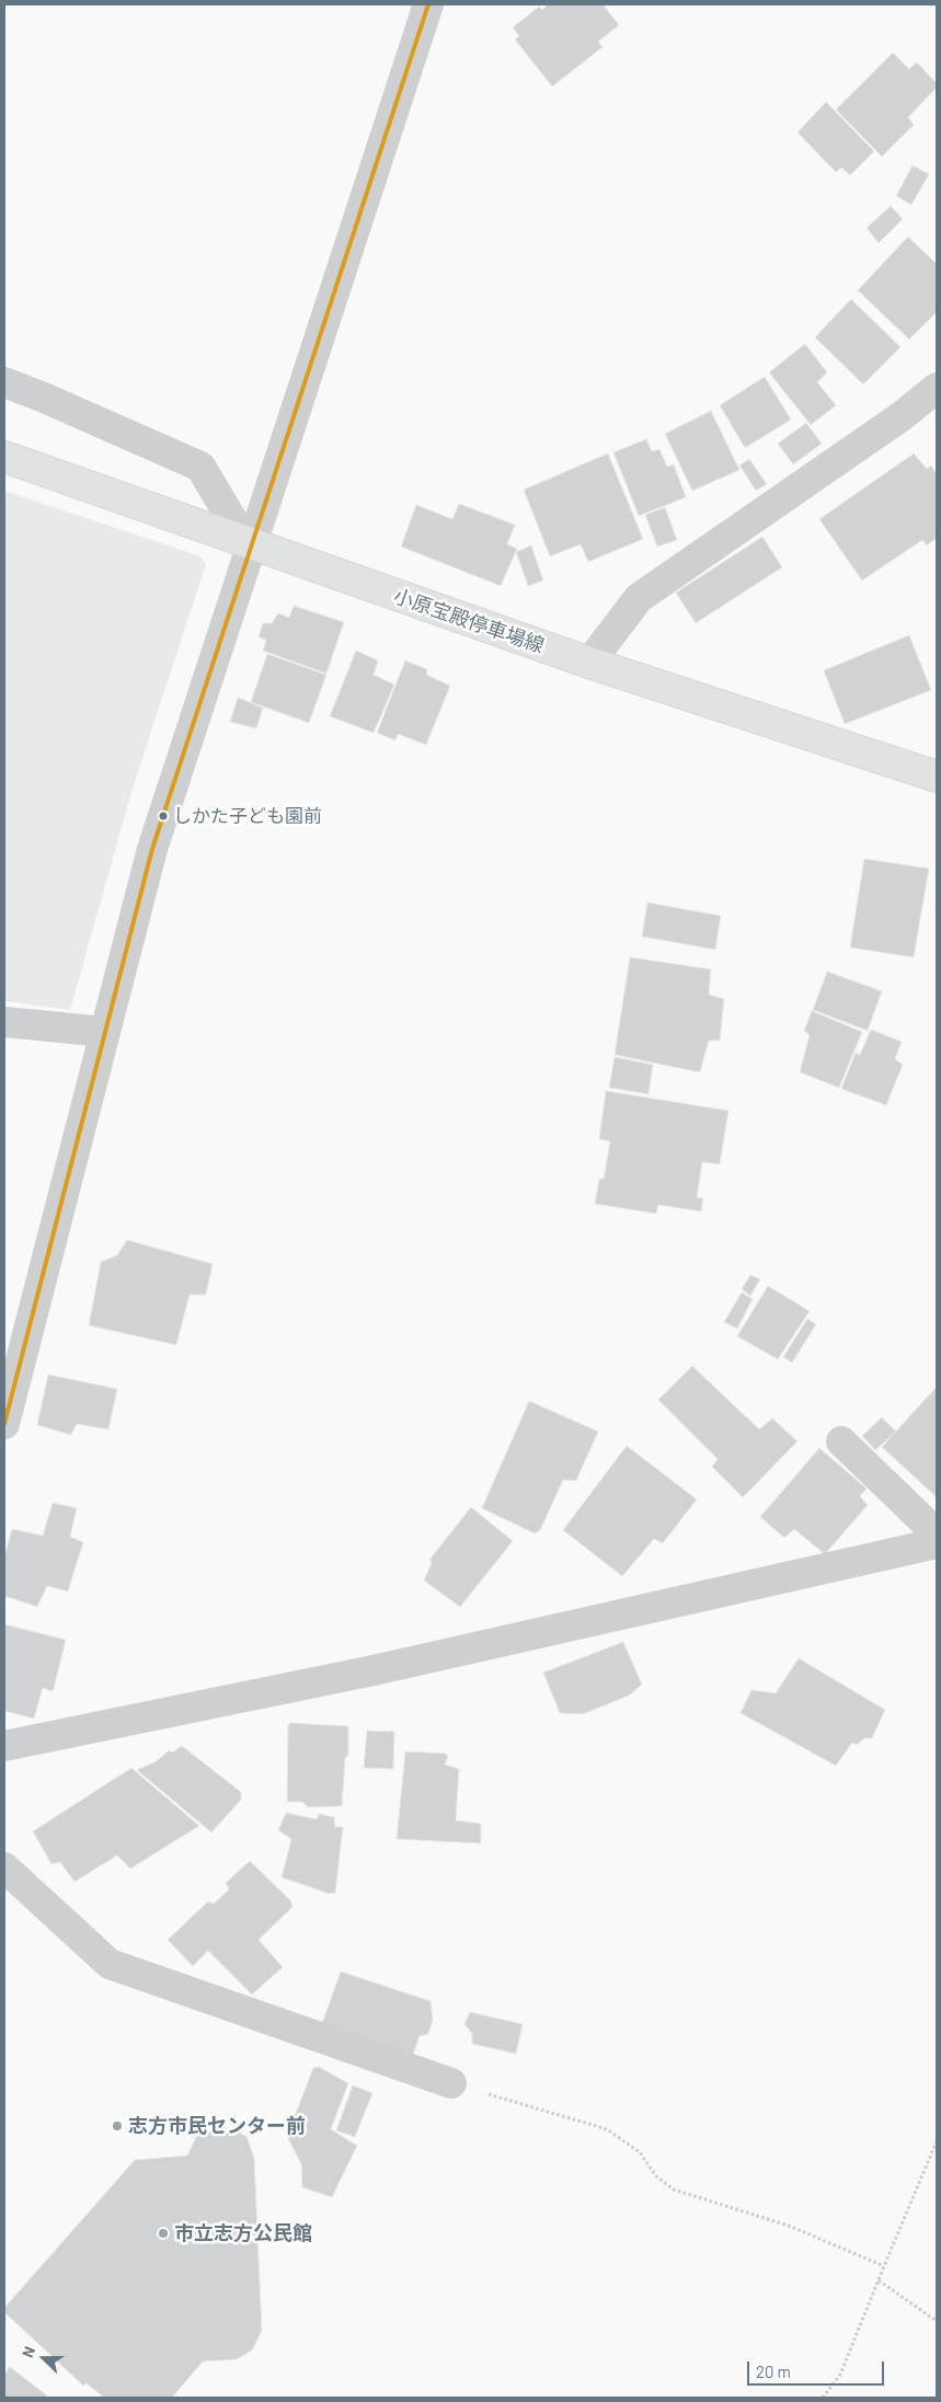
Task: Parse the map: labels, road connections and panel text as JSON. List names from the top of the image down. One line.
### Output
{"streets":{"main road":["小原宝殿停車場線"]},"places":["しかた子ども園前","志方市民センター前","市立志方公民館"],"scale_bar":"20 m","north":"left"}
